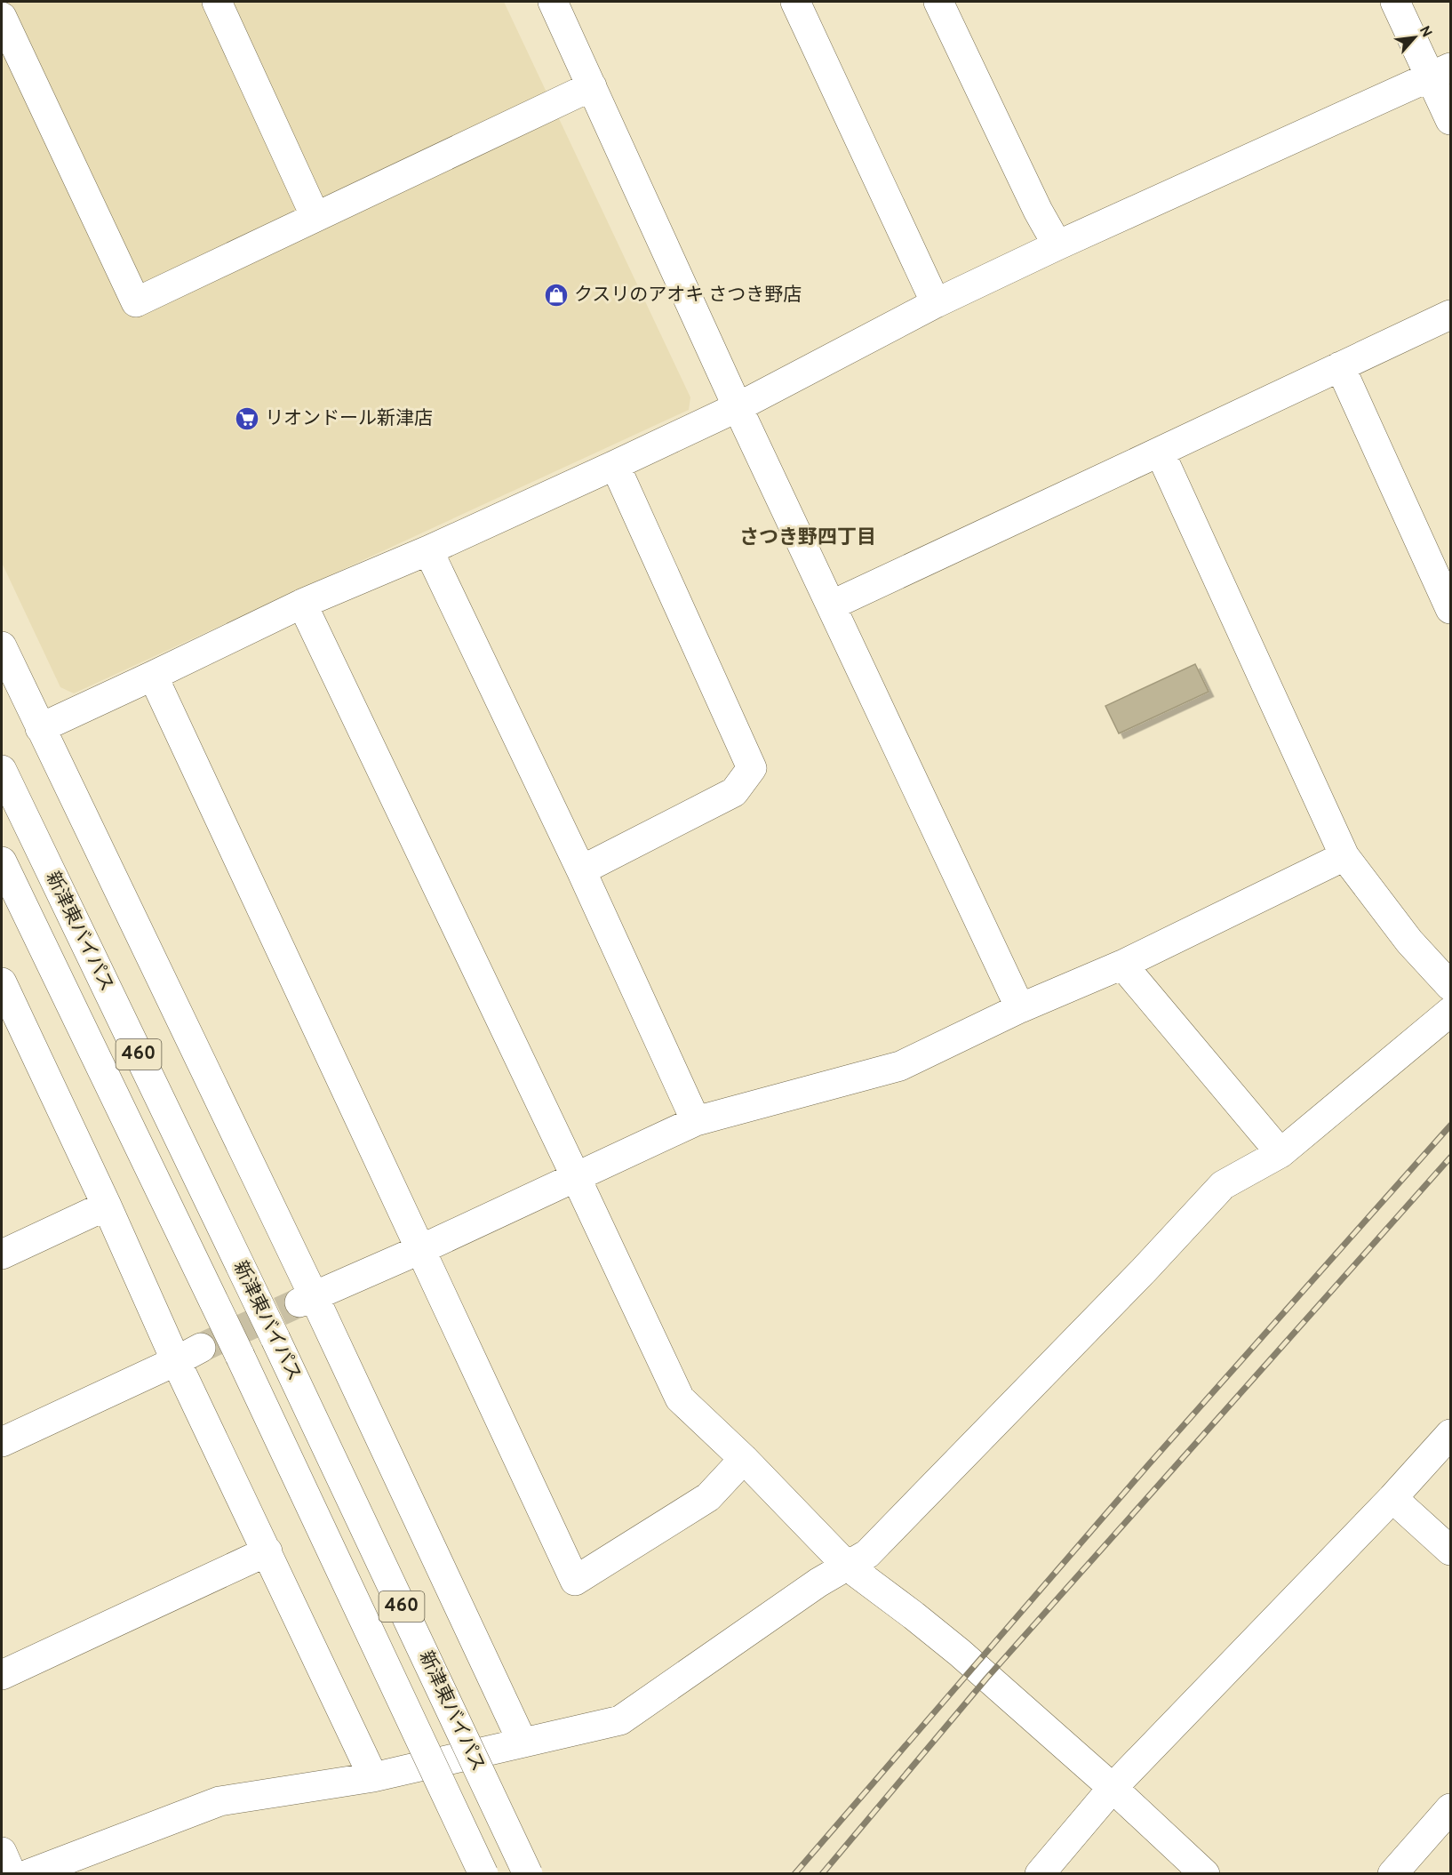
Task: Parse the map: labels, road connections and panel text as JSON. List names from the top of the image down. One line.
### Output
{"streets":{"main road":["新津東バイパス","460"]},"districts":["さつき野四丁目"],"places":{"shop":["クスリのアオキ さつき野店"],"supermarket":["リオンドール新津店"]},"north":"top right"}
